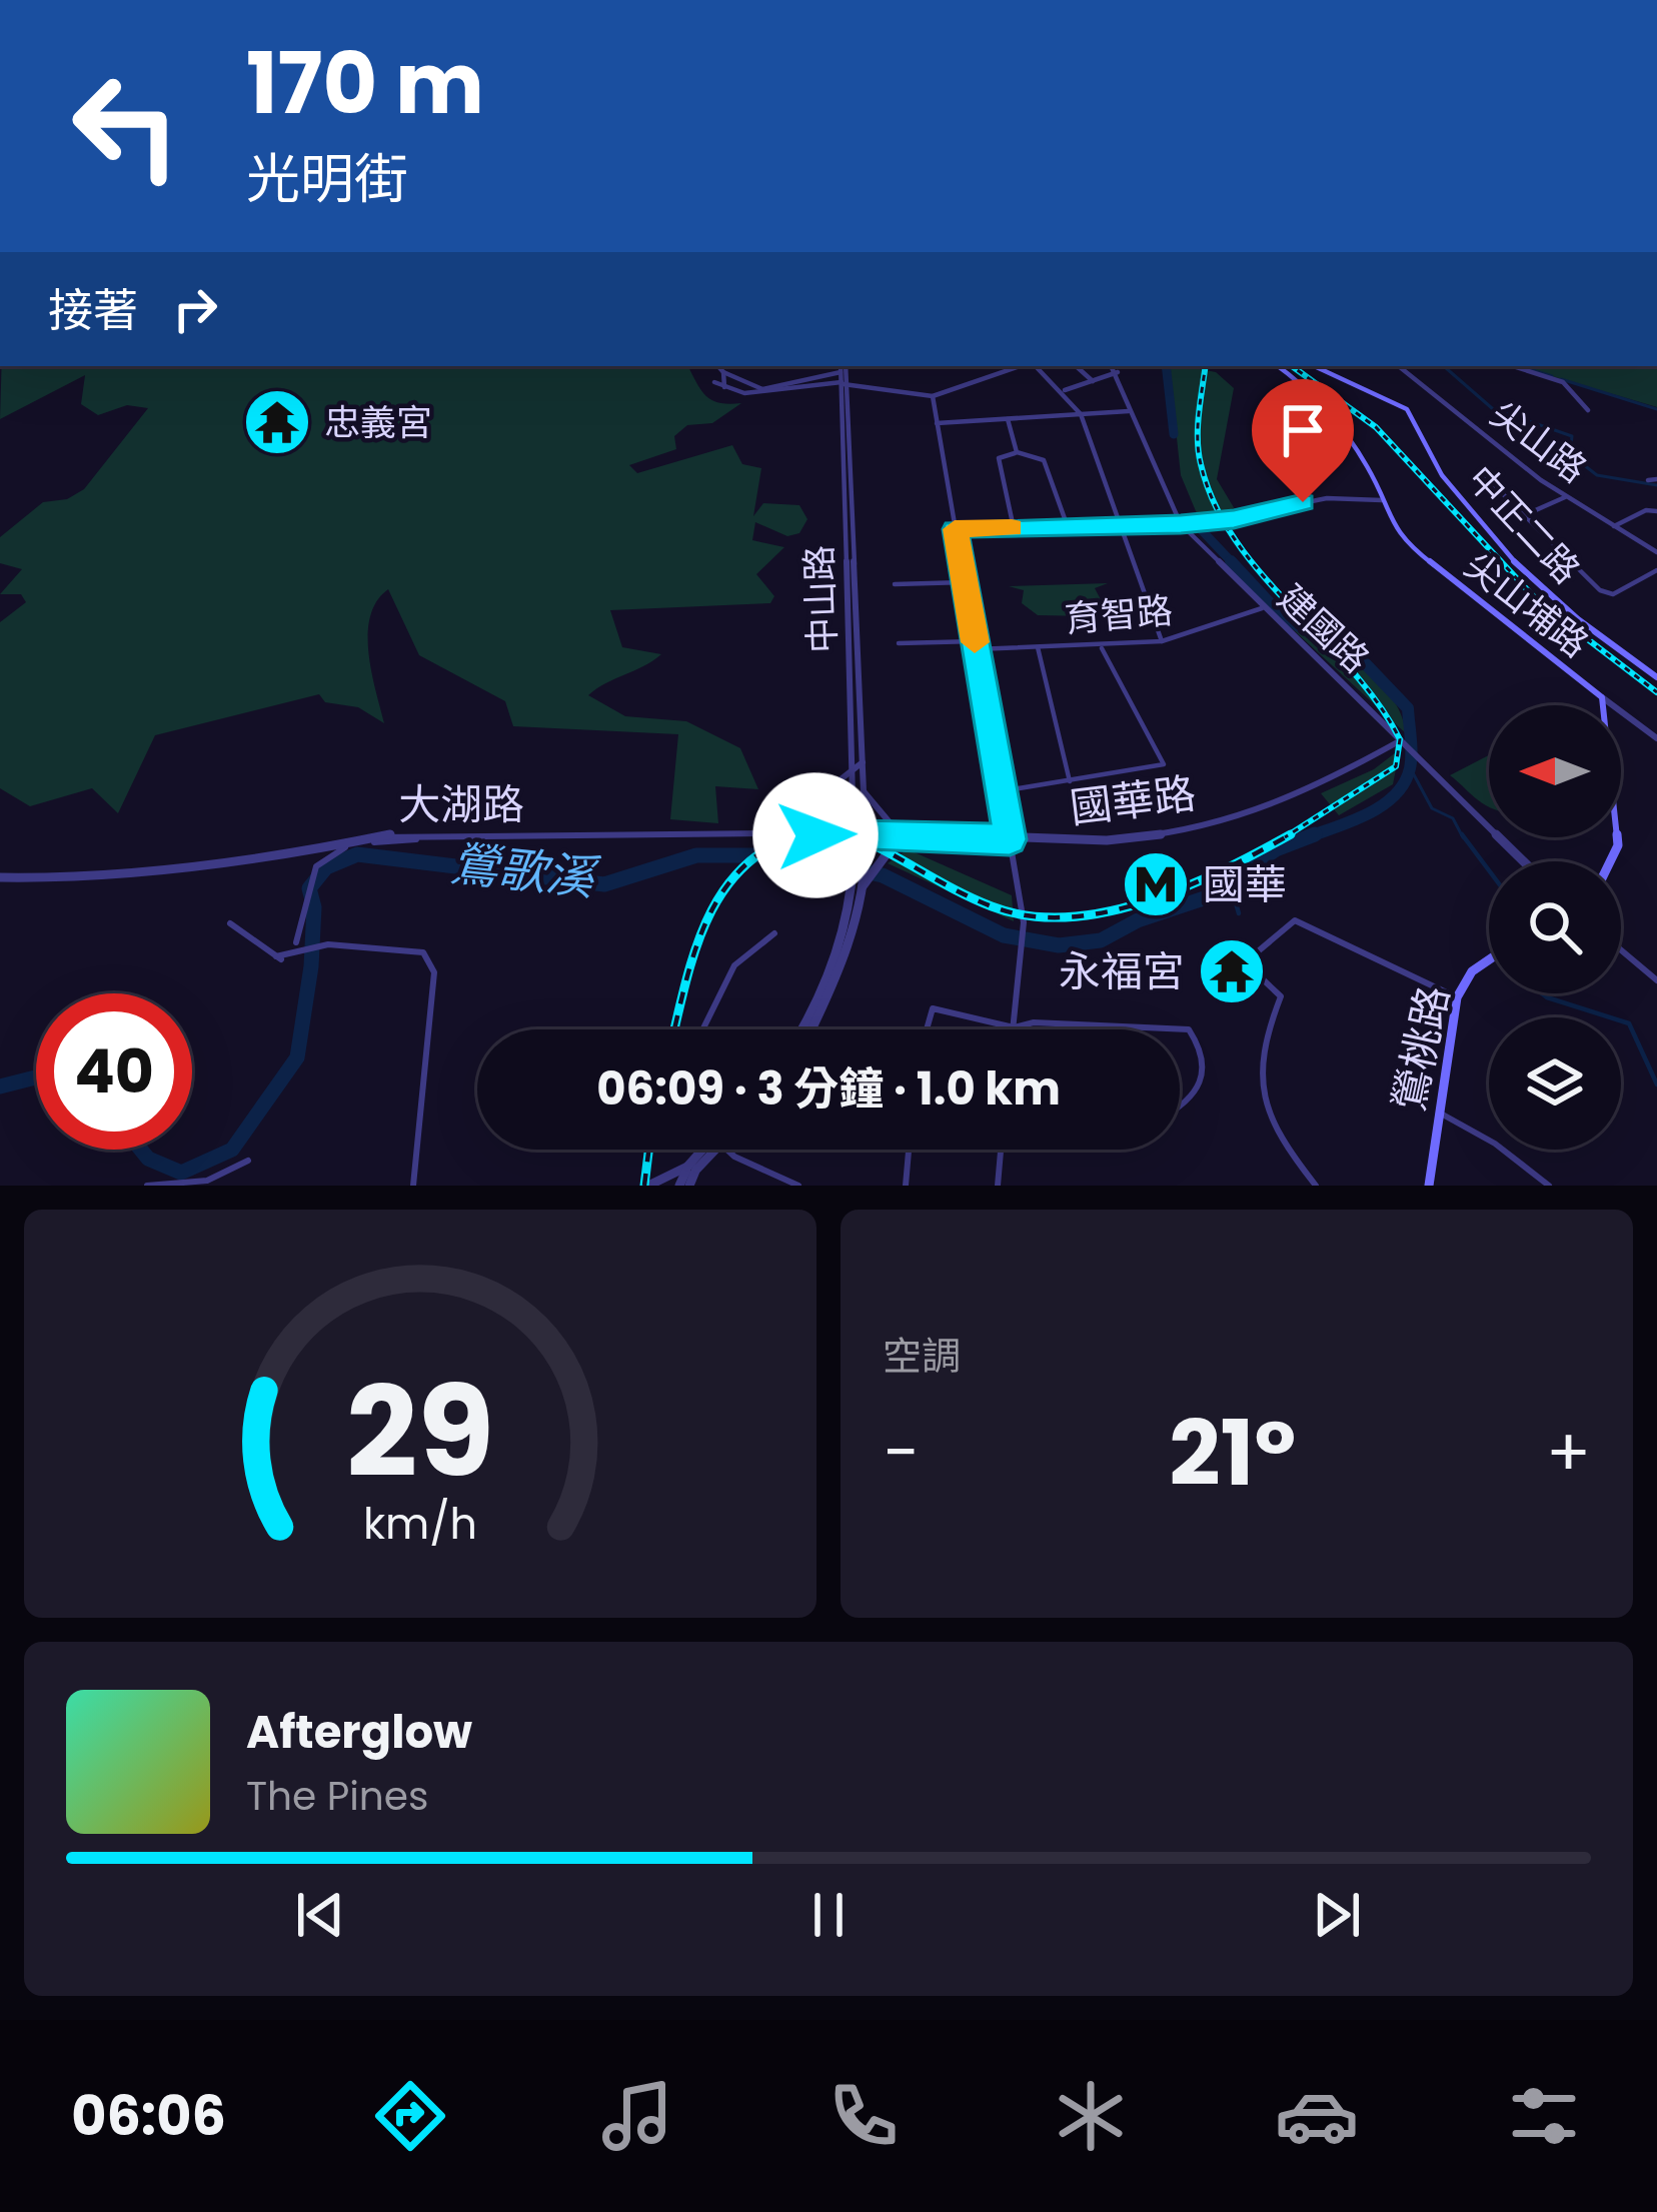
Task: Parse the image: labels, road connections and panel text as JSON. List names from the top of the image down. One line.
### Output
{"streets":{"main road":["中正二路","尖山埔路","鶯桃路"],"street":["尖山路","中山路","育智路","建國路","國華路","大湖路"]},"crossings":[["中山路","國華路"],["中山路","大湖路"],["育智路","建國路"],["建國路","國華路"],["國華路","大湖路"]],"water":["鶯歌溪"],"places":{"temple":["忠義宮","永福宮"],"metro station":["國華"]},"north":"left","page":{"turn":["170 m","光明街"],"then":"接著","limit":"40","trip":"06:09 · 3 分鐘 · 1.0 km","tile":"空調","heat":["−","21°","+"],"song":["Afterglow","The Pines"],"tabs":"06:06","gauge":["29","km/h"]}}
